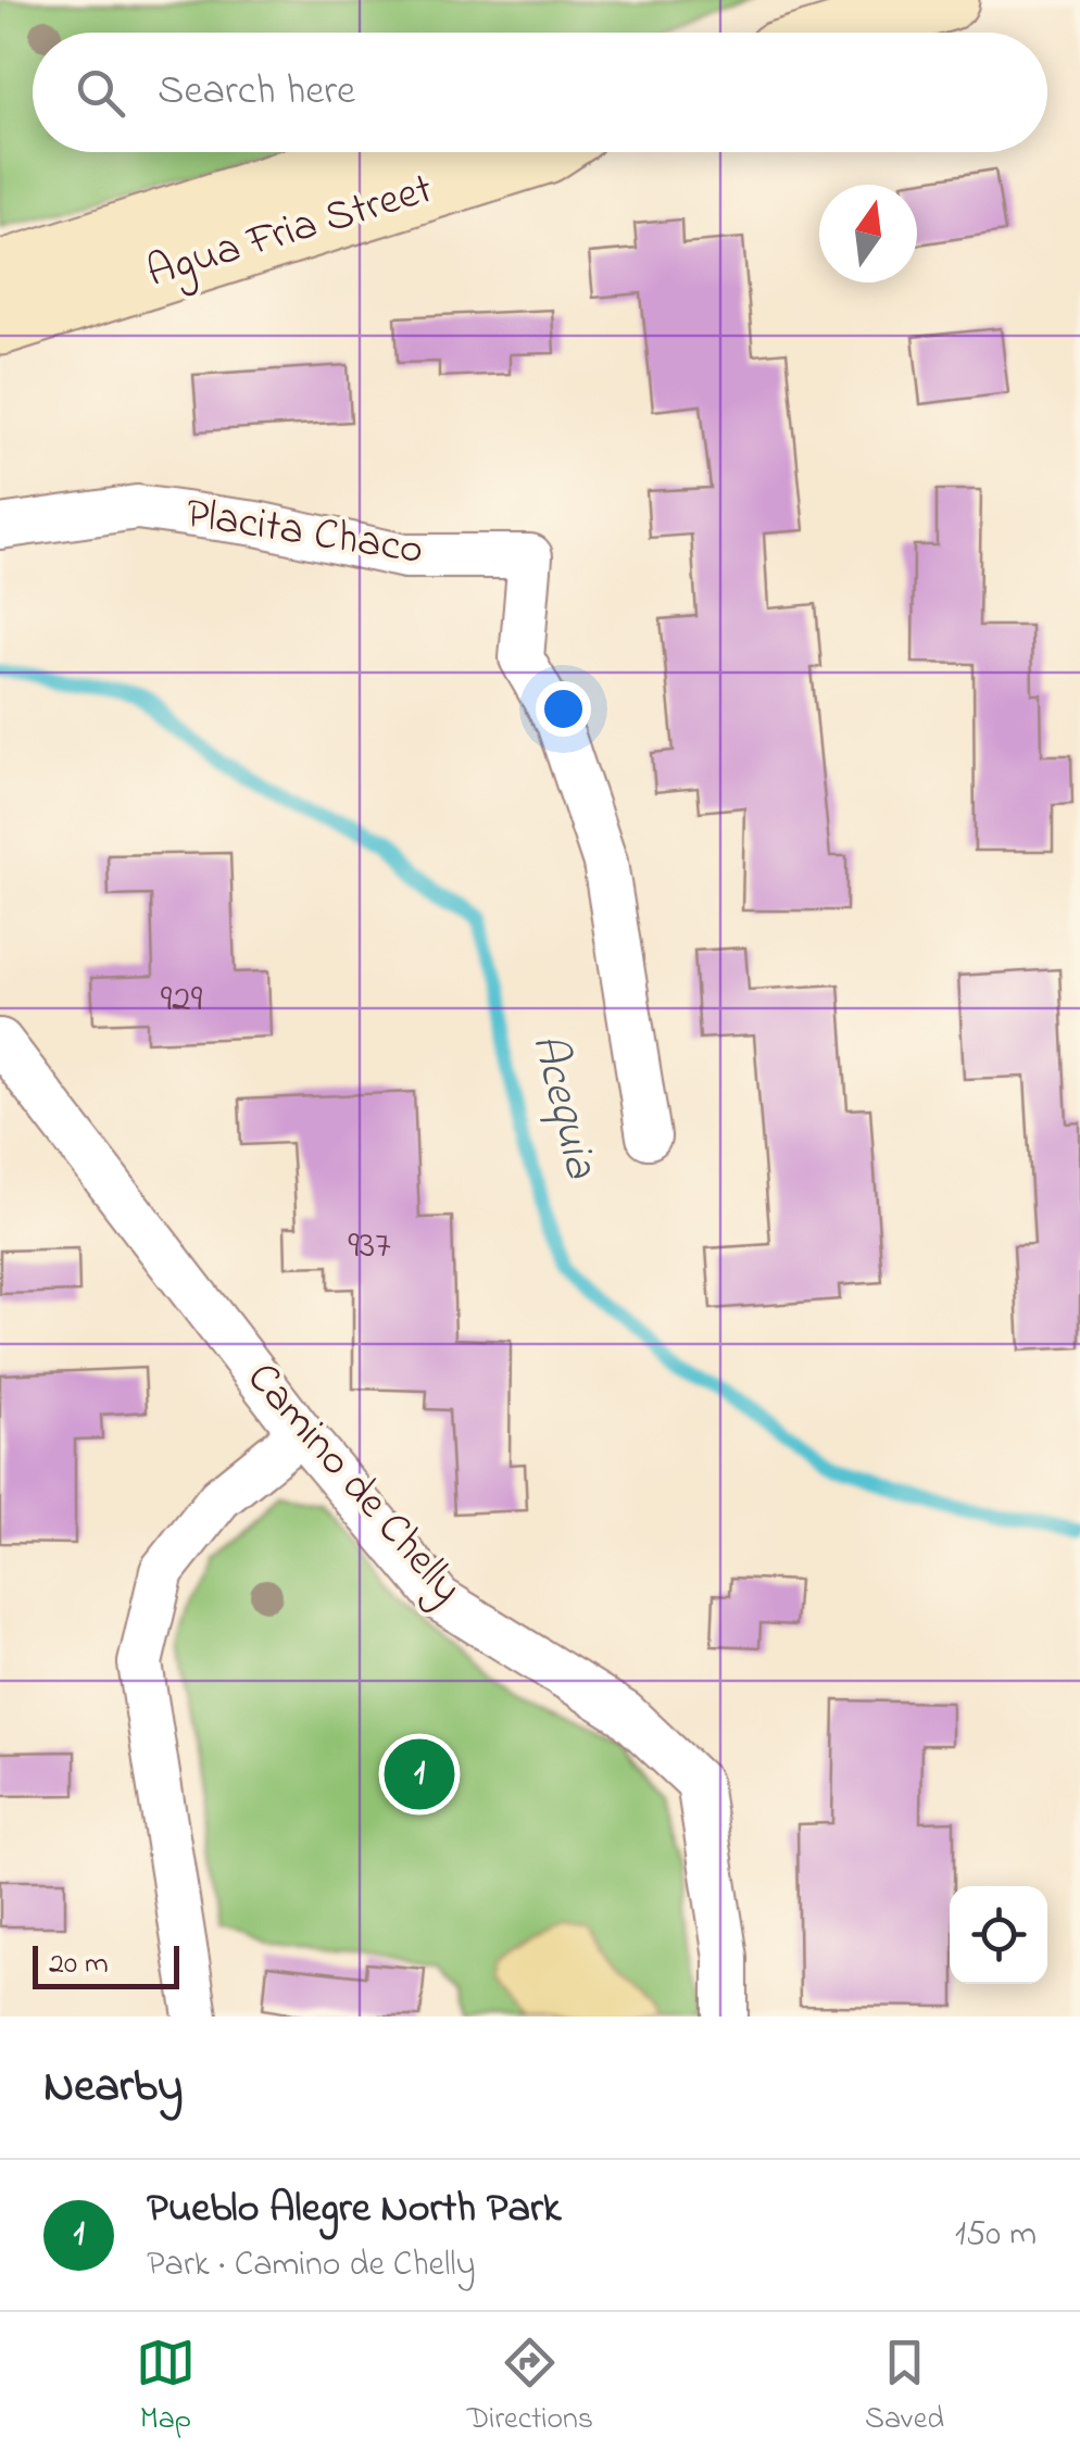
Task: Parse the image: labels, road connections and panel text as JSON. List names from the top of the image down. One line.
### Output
{"streets":{"street":["Agua Fria Street","Placita Chaco","Camino de Chelly"]},"water":["Acequia"],"house_numbers":["929","937"],"scale_bar":"20 m","north":"top","page":{"search":"Search here","pins":"1","scale":"20 m","heading":"Nearby","list":[{"mark":"1","name":"Pueblo Alegre North Park","note":"Park · Camino de Chelly","value":"150 m"}],"nav":["Map","Directions","Saved"]}}
